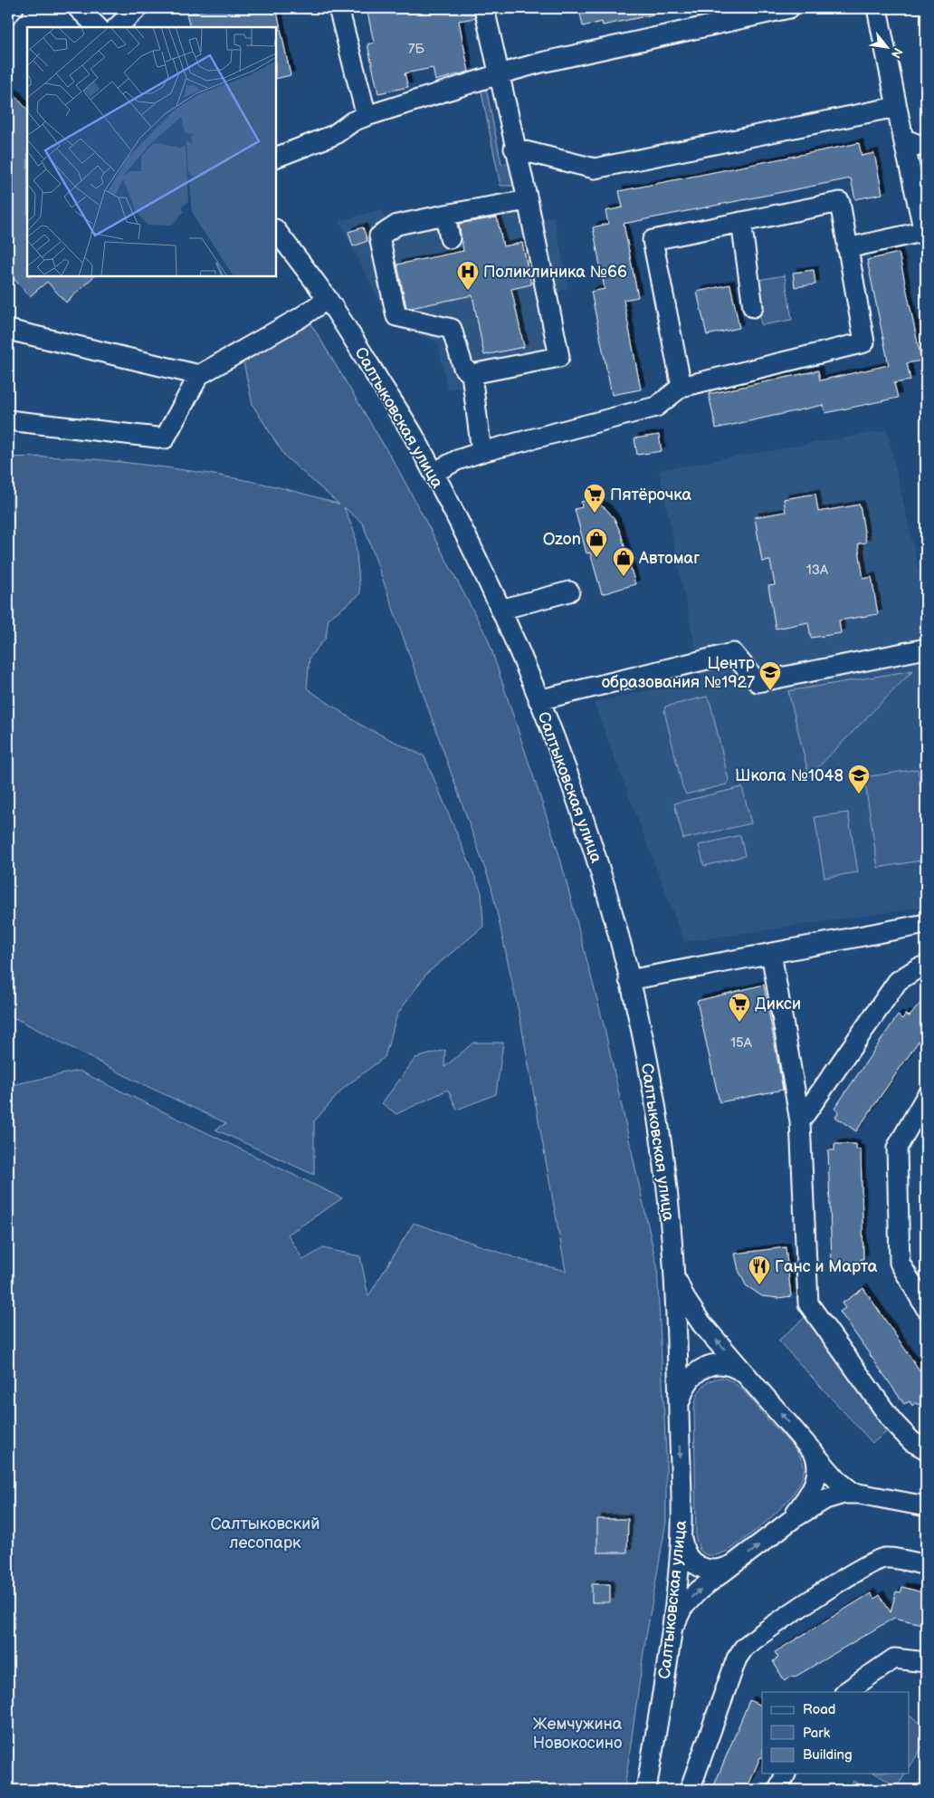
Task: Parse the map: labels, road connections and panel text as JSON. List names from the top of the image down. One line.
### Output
{"streets":{"street":["Салтыковская улица"]},"parks":["Салтыковский лесопарк","Жемчужина Новокосино"],"places":{"hospital":["Поликлиника №66"],"supermarket":["Пятёрочка","Дикси"],"shop":["Ozon","Автомаг"],"school or university":["Центр образования №1927","Школа №1048"],"restaurant":["Ганс и Марта"]},"house_numbers":["7Б","13А","15А"],"legend":["Road","Park","Building"],"north":"bottom right"}
